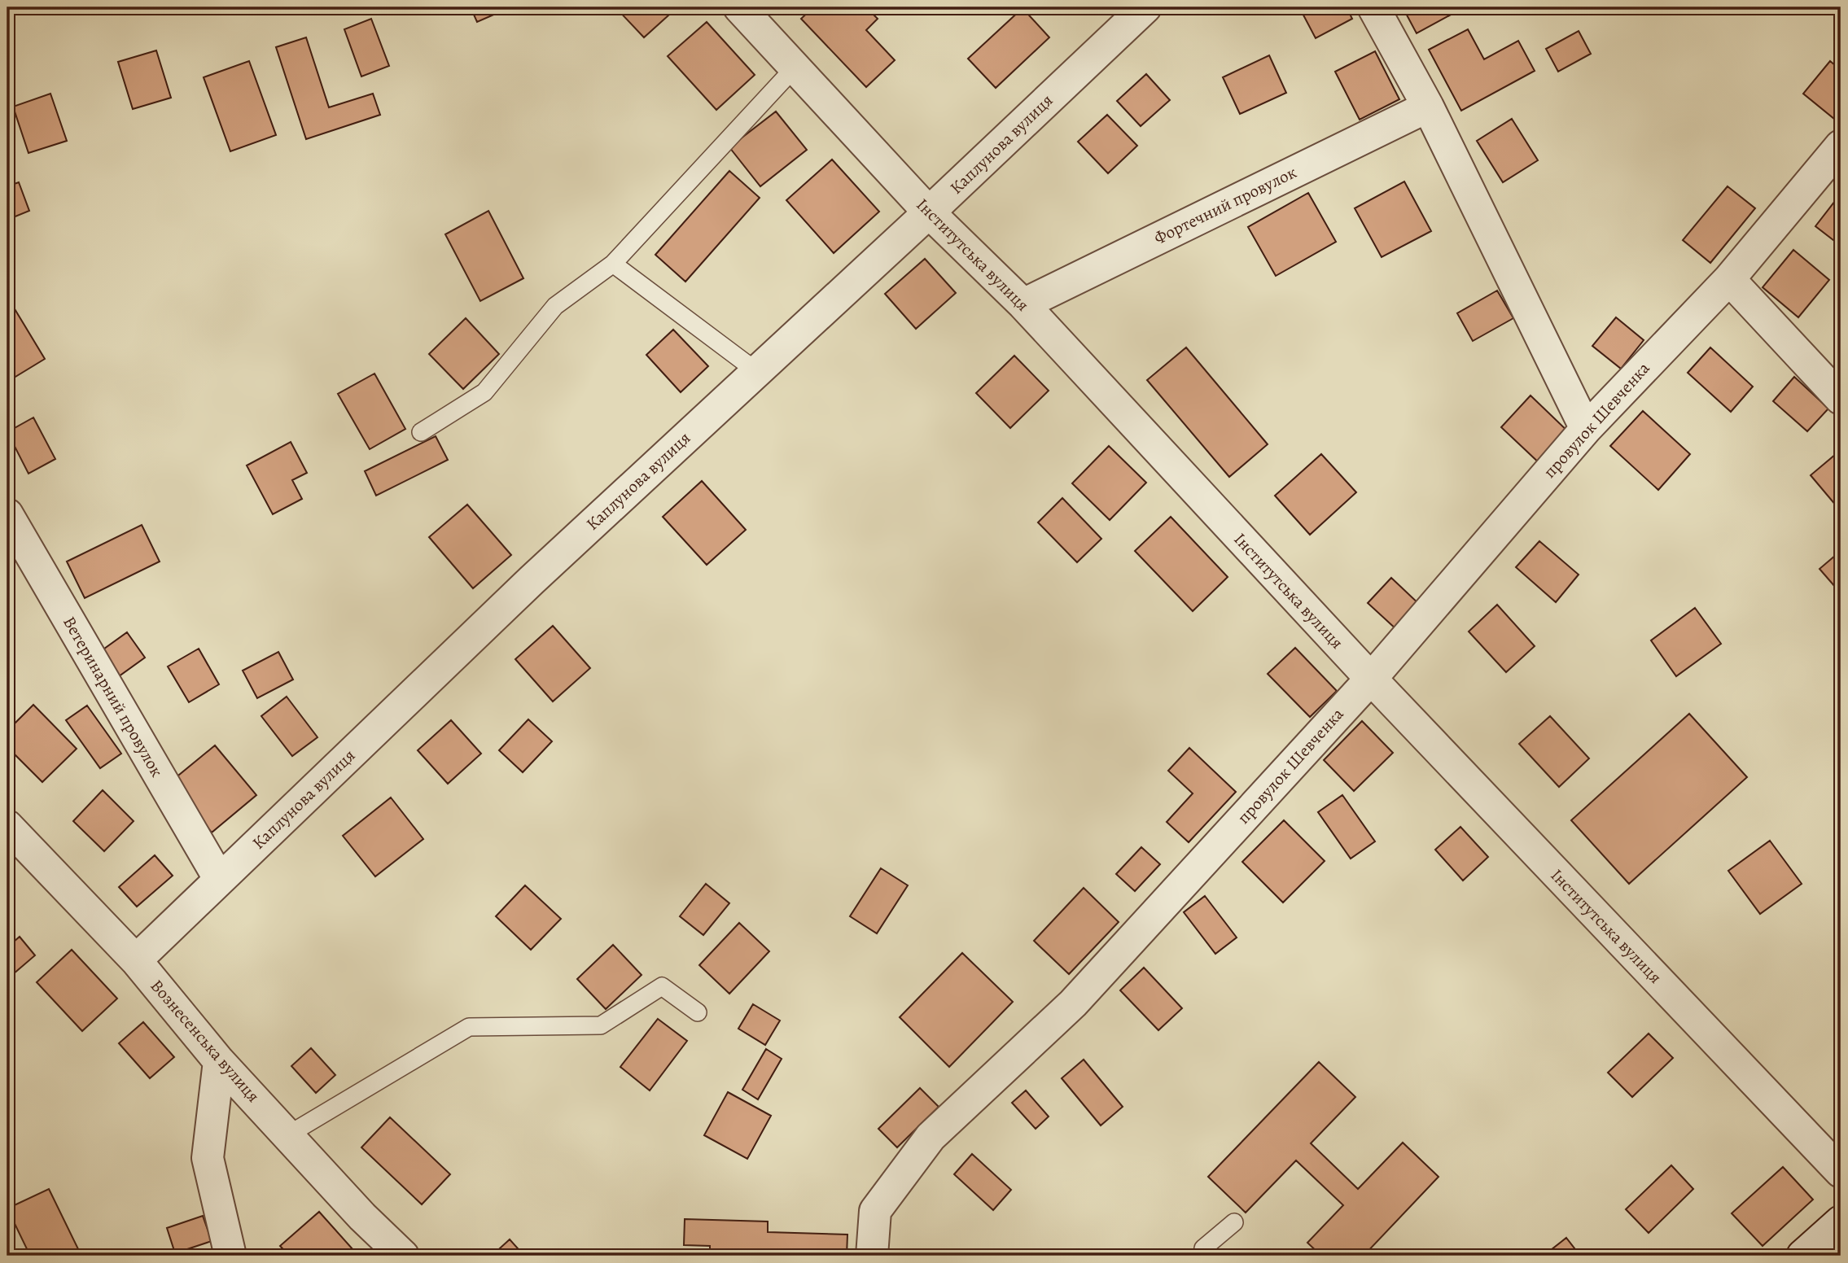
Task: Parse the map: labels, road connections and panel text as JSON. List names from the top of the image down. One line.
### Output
{"streets":{"street":["Каплунова вулиця","Фортечний провулок","Інститутська вулиця","провулок Шевченка","Ветеринарний провулок","Вознесенська вулиця"]},"crossings":[["Каплунова вулиця","Інститутська вулиця"],["Каплунова вулиця","Ветеринарний провулок"],["Каплунова вулиця","Вознесенська вулиця"],["Фортечний провулок","Інститутська вулиця"],["Інститутська вулиця","провулок Шевченка"]]}
